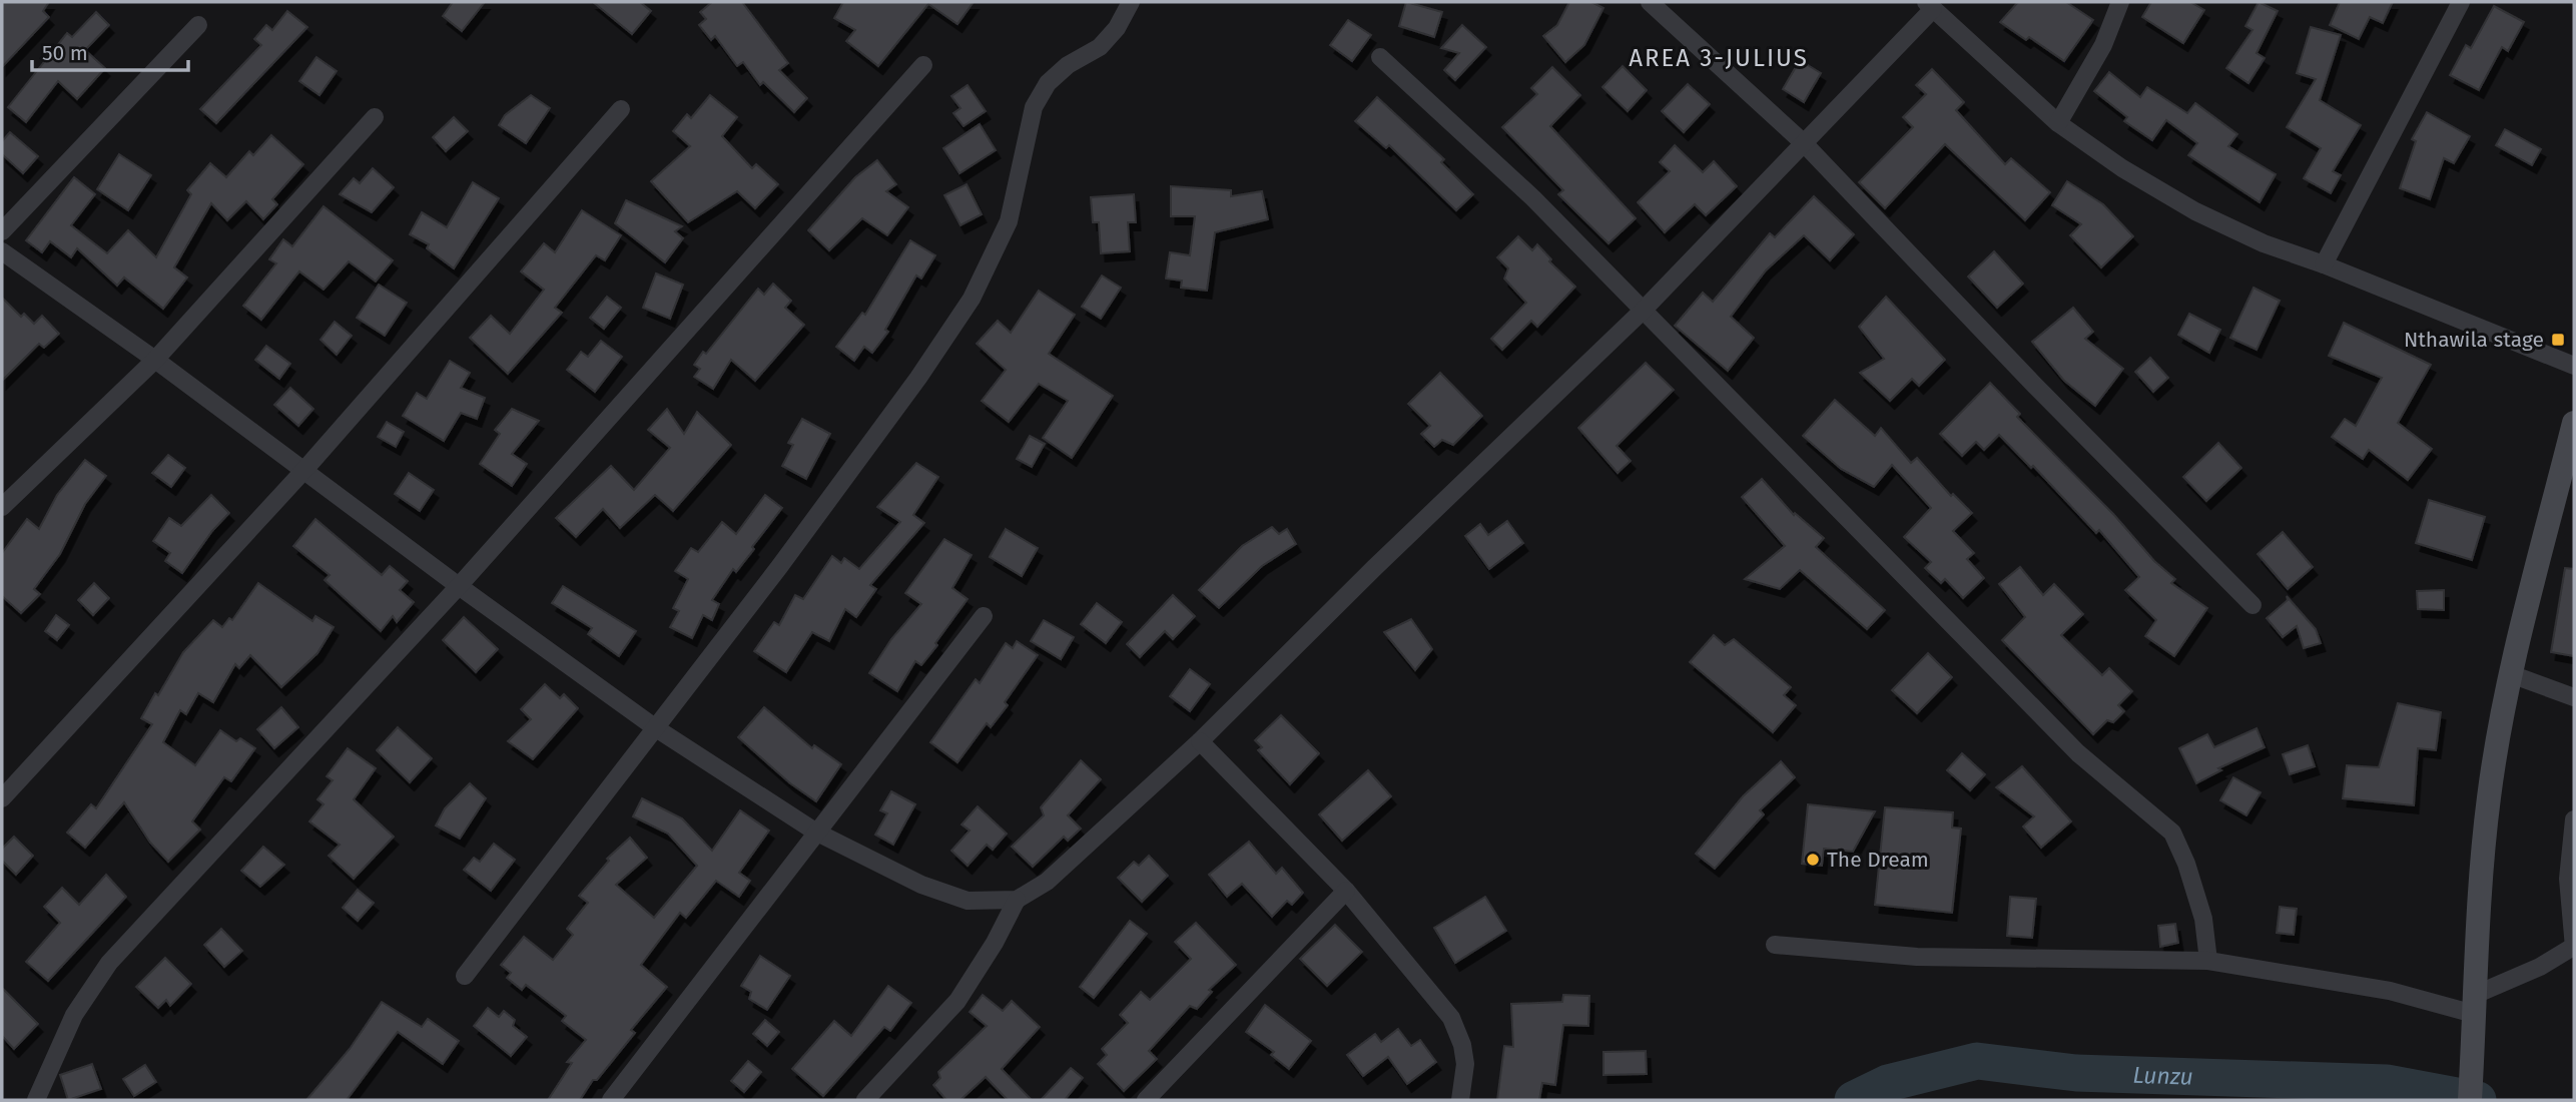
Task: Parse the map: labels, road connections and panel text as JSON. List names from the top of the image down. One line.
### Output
{"districts":["AREA 3-JULIUS"],"water":["Lunzu"],"places":{"transit":["Nthawila stage"],"other":["The Dream"]},"scale_bar":"50 m"}
